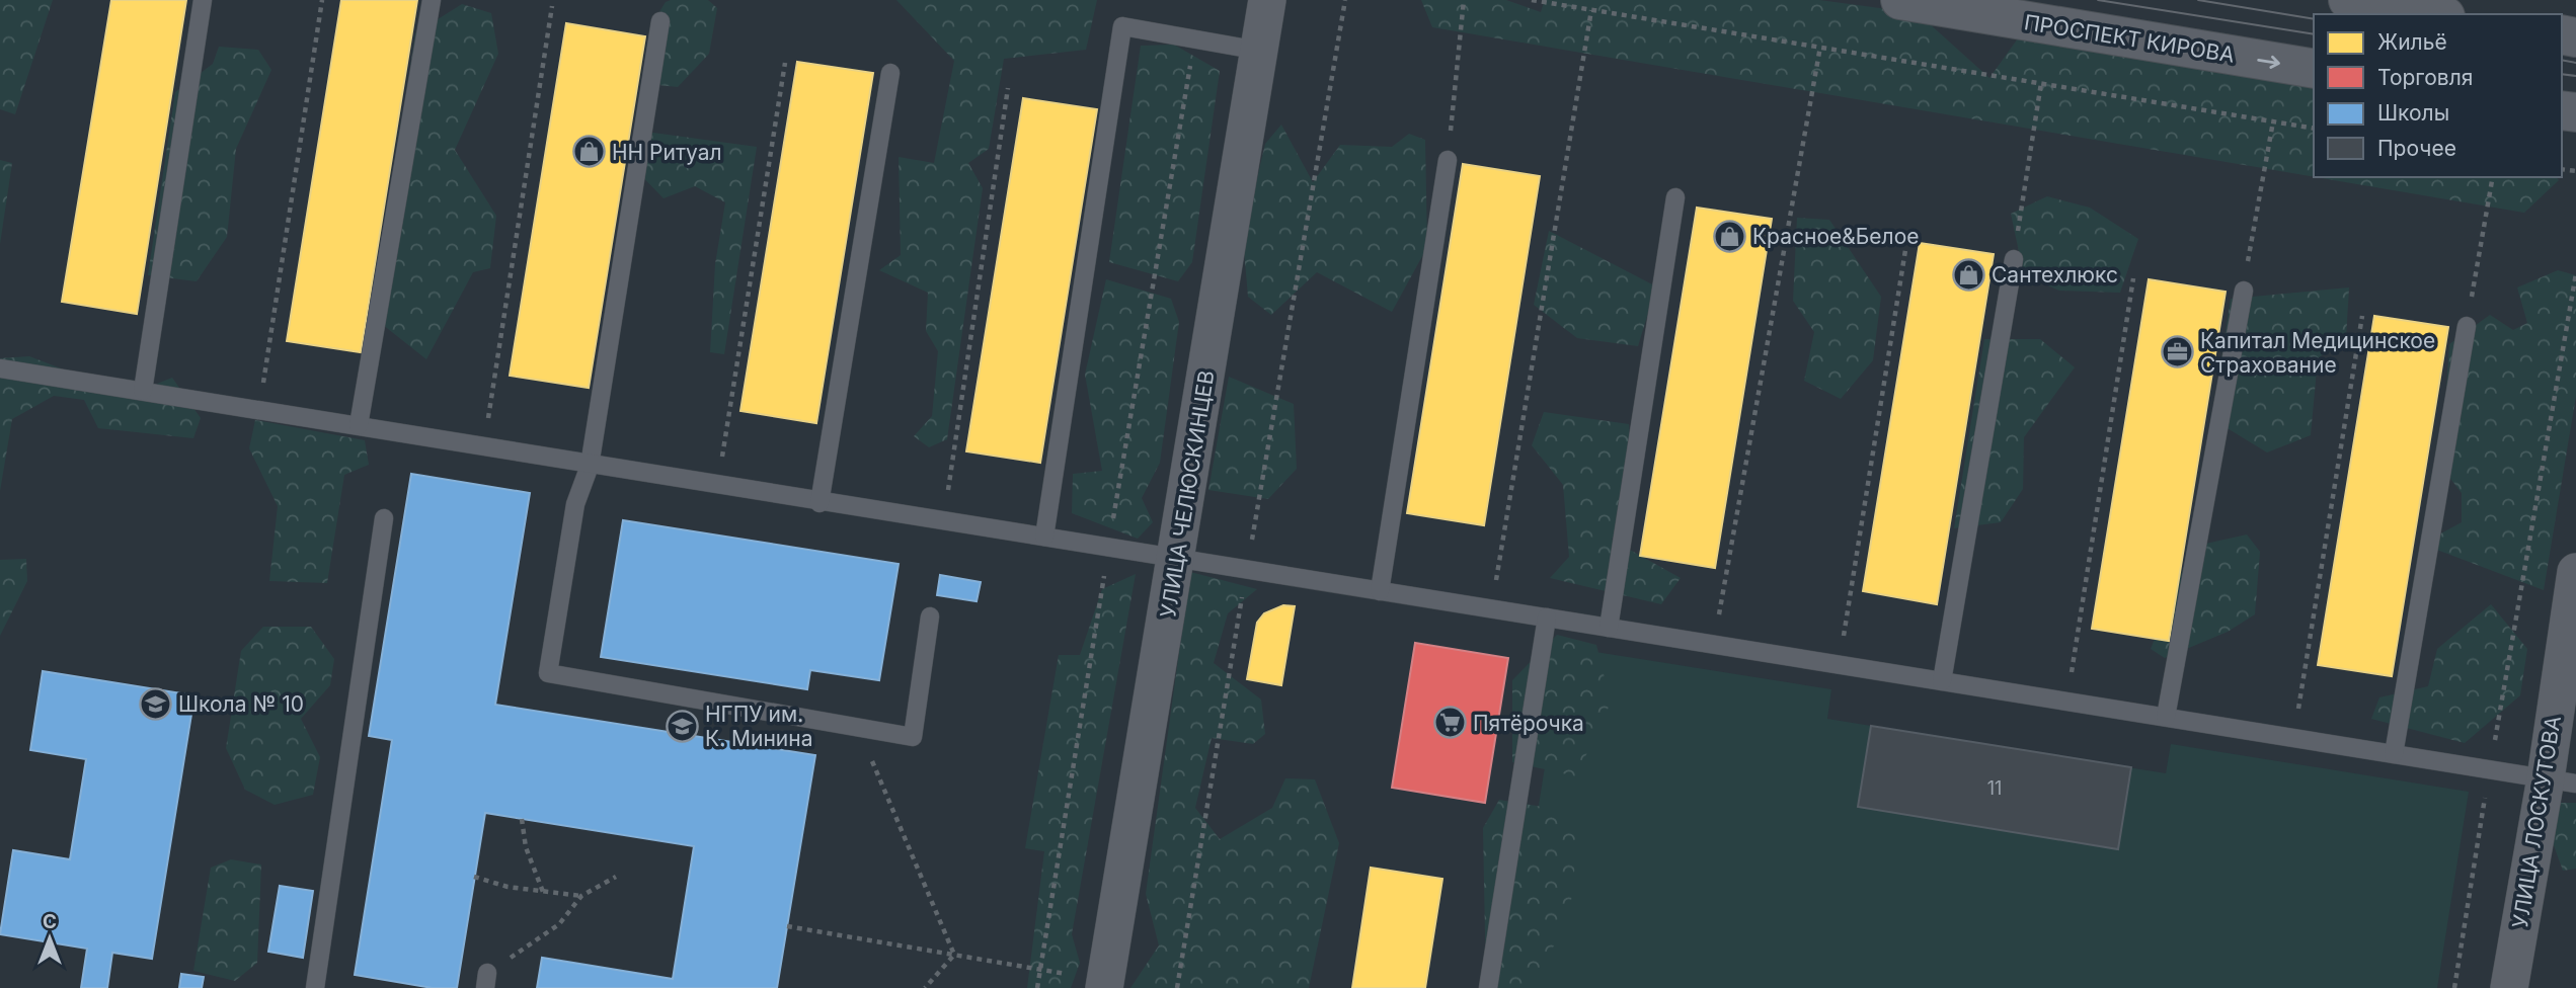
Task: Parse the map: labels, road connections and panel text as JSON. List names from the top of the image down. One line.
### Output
{"streets":{"street":["ПРОСПЕКТ КИРОВА","УЛИЦА ЧЕЛЮСКИНЦЕВ","УЛИЦА ЛОСКУТОВА"]},"one_way":["ПРОСПЕКТ КИРОВА"],"places":{"shop":["НН Ритуал","Красное&Белое","Сантехлюкс"],"office":["Капитал Медицинское Страхование"],"school or university":["Школа № 10","НГПУ им. К. Минина"],"supermarket":["Пятёрочка"]},"house_numbers":["11"],"legend":["Жильё","Торговля","Школы","Прочее"],"north":"top"}
